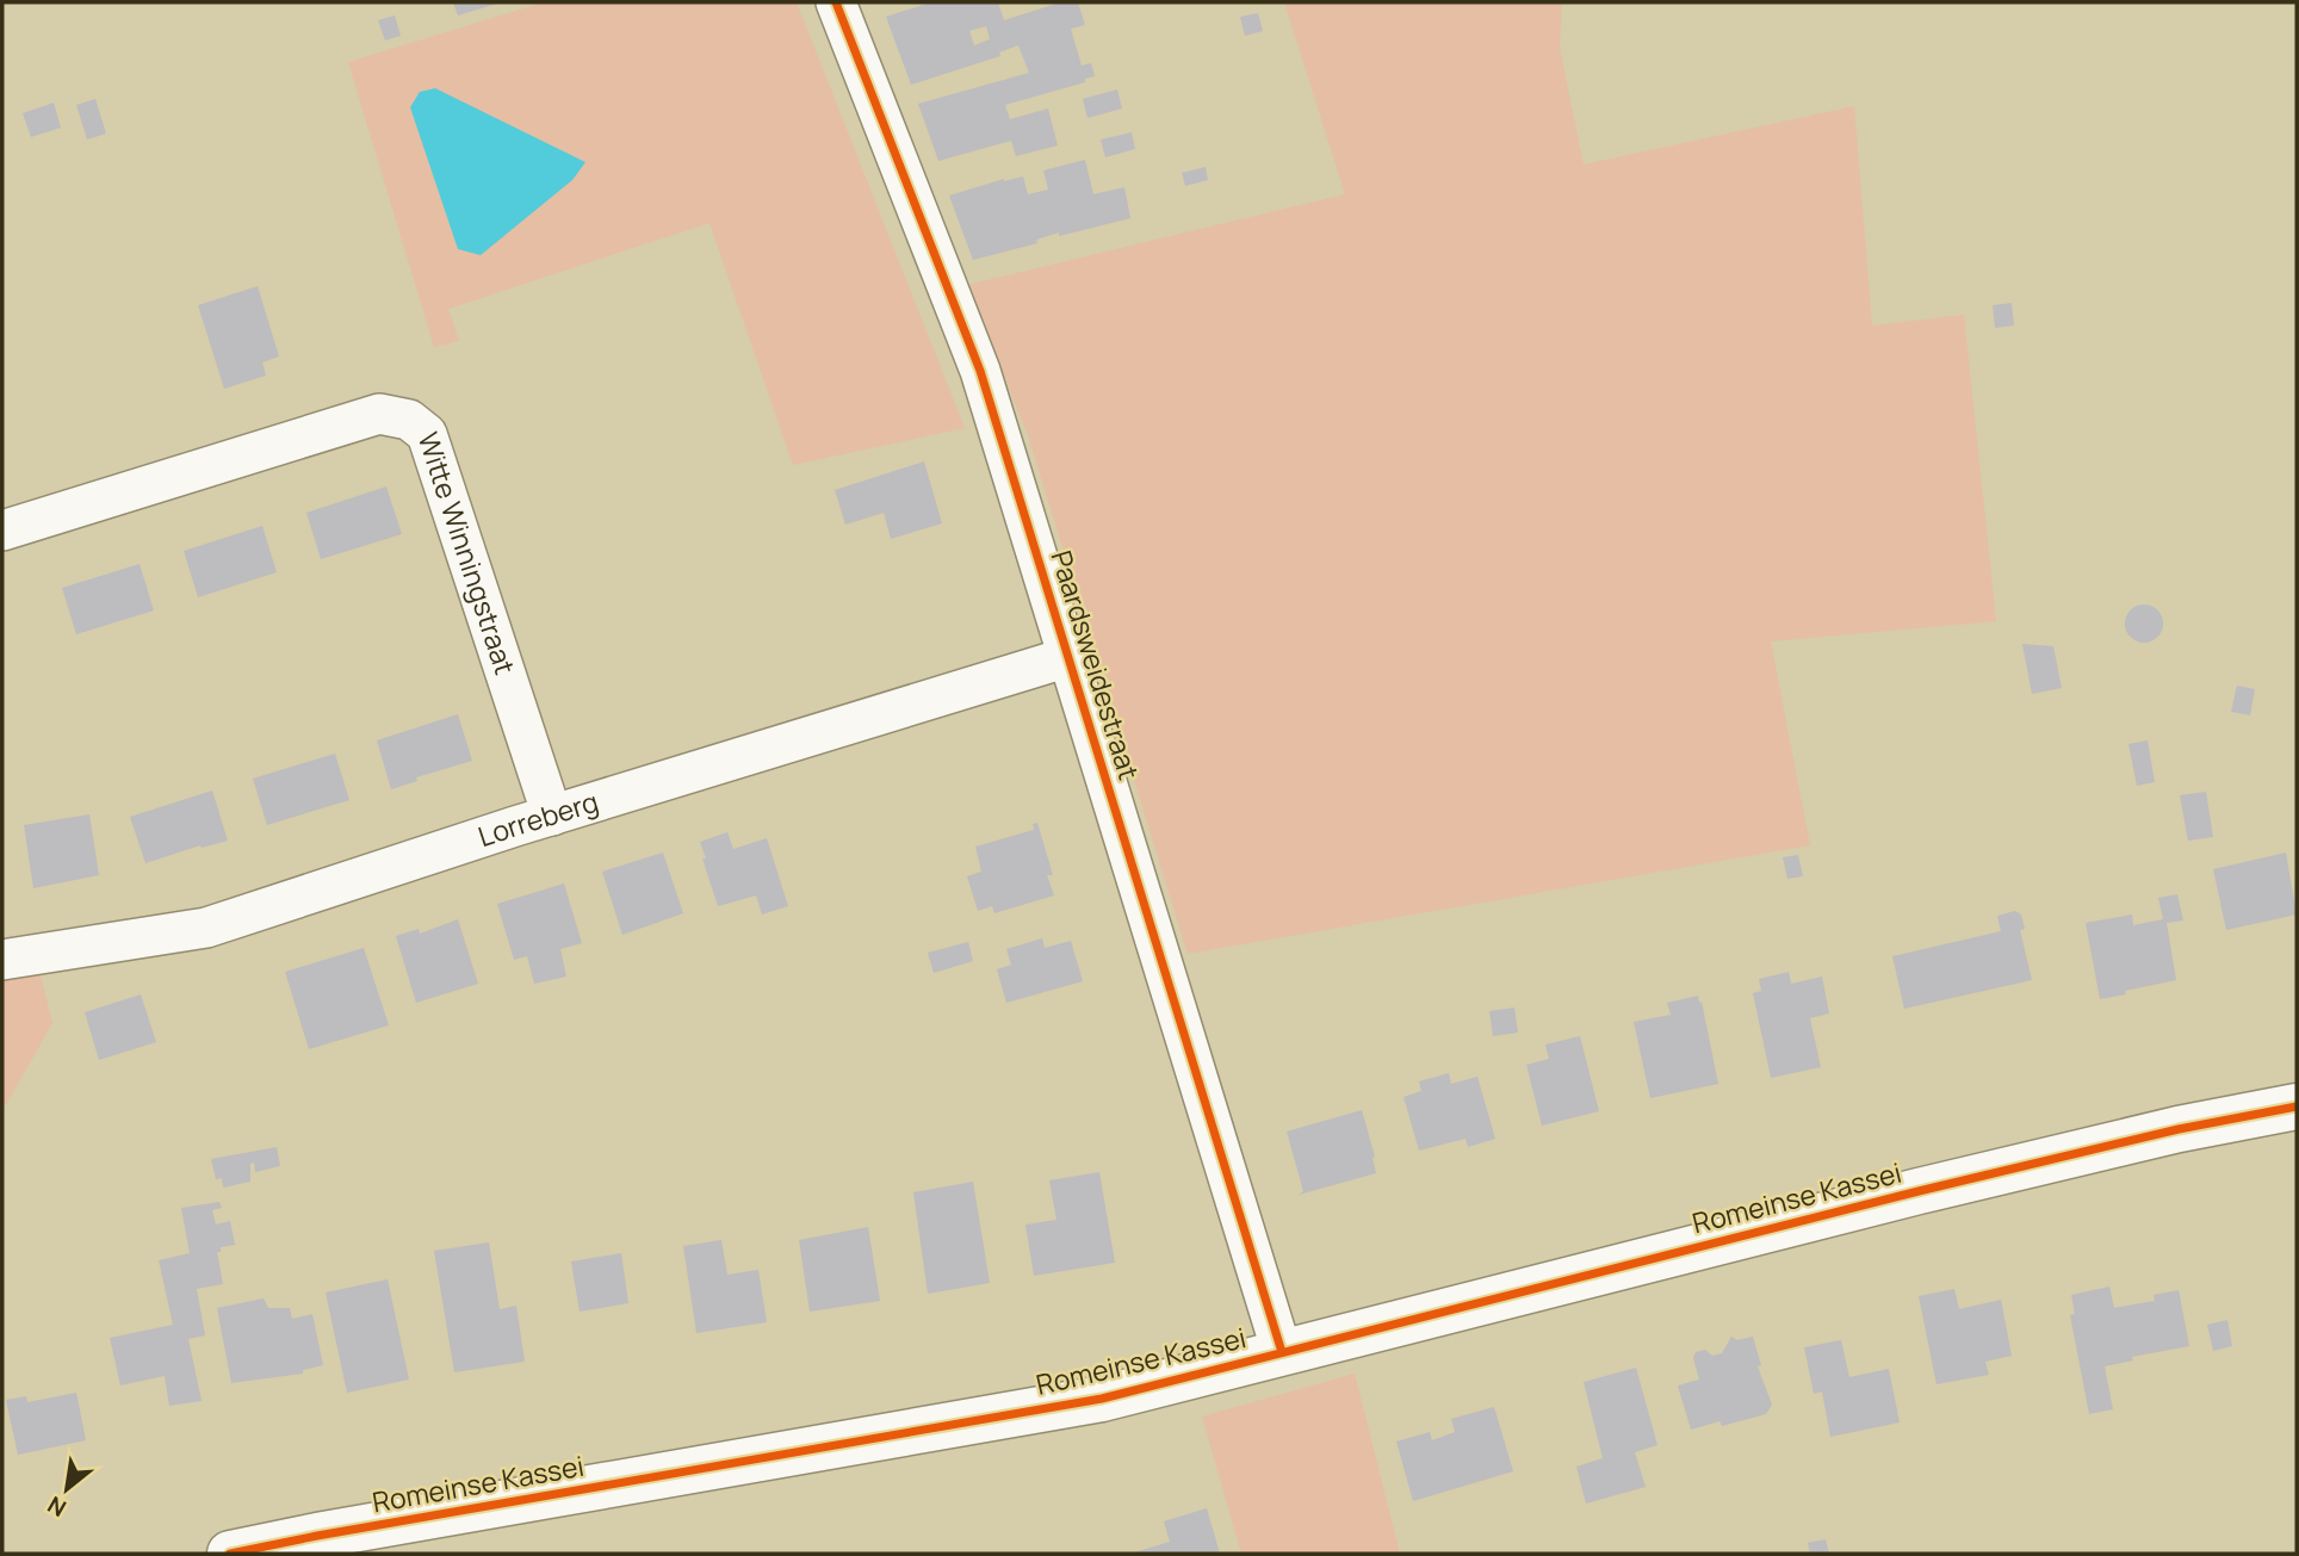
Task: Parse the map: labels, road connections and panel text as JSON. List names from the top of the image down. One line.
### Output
{"streets":{"main road":["Romeinse Kassei"],"street":["Witte Winningstraat","Paardsweidestraat","Lorreberg"]},"crossings":[["Witte Winningstraat","Lorreberg"],["Paardsweidestraat","Lorreberg"],["Paardsweidestraat","Romeinse Kassei"]],"north":"bottom left"}
